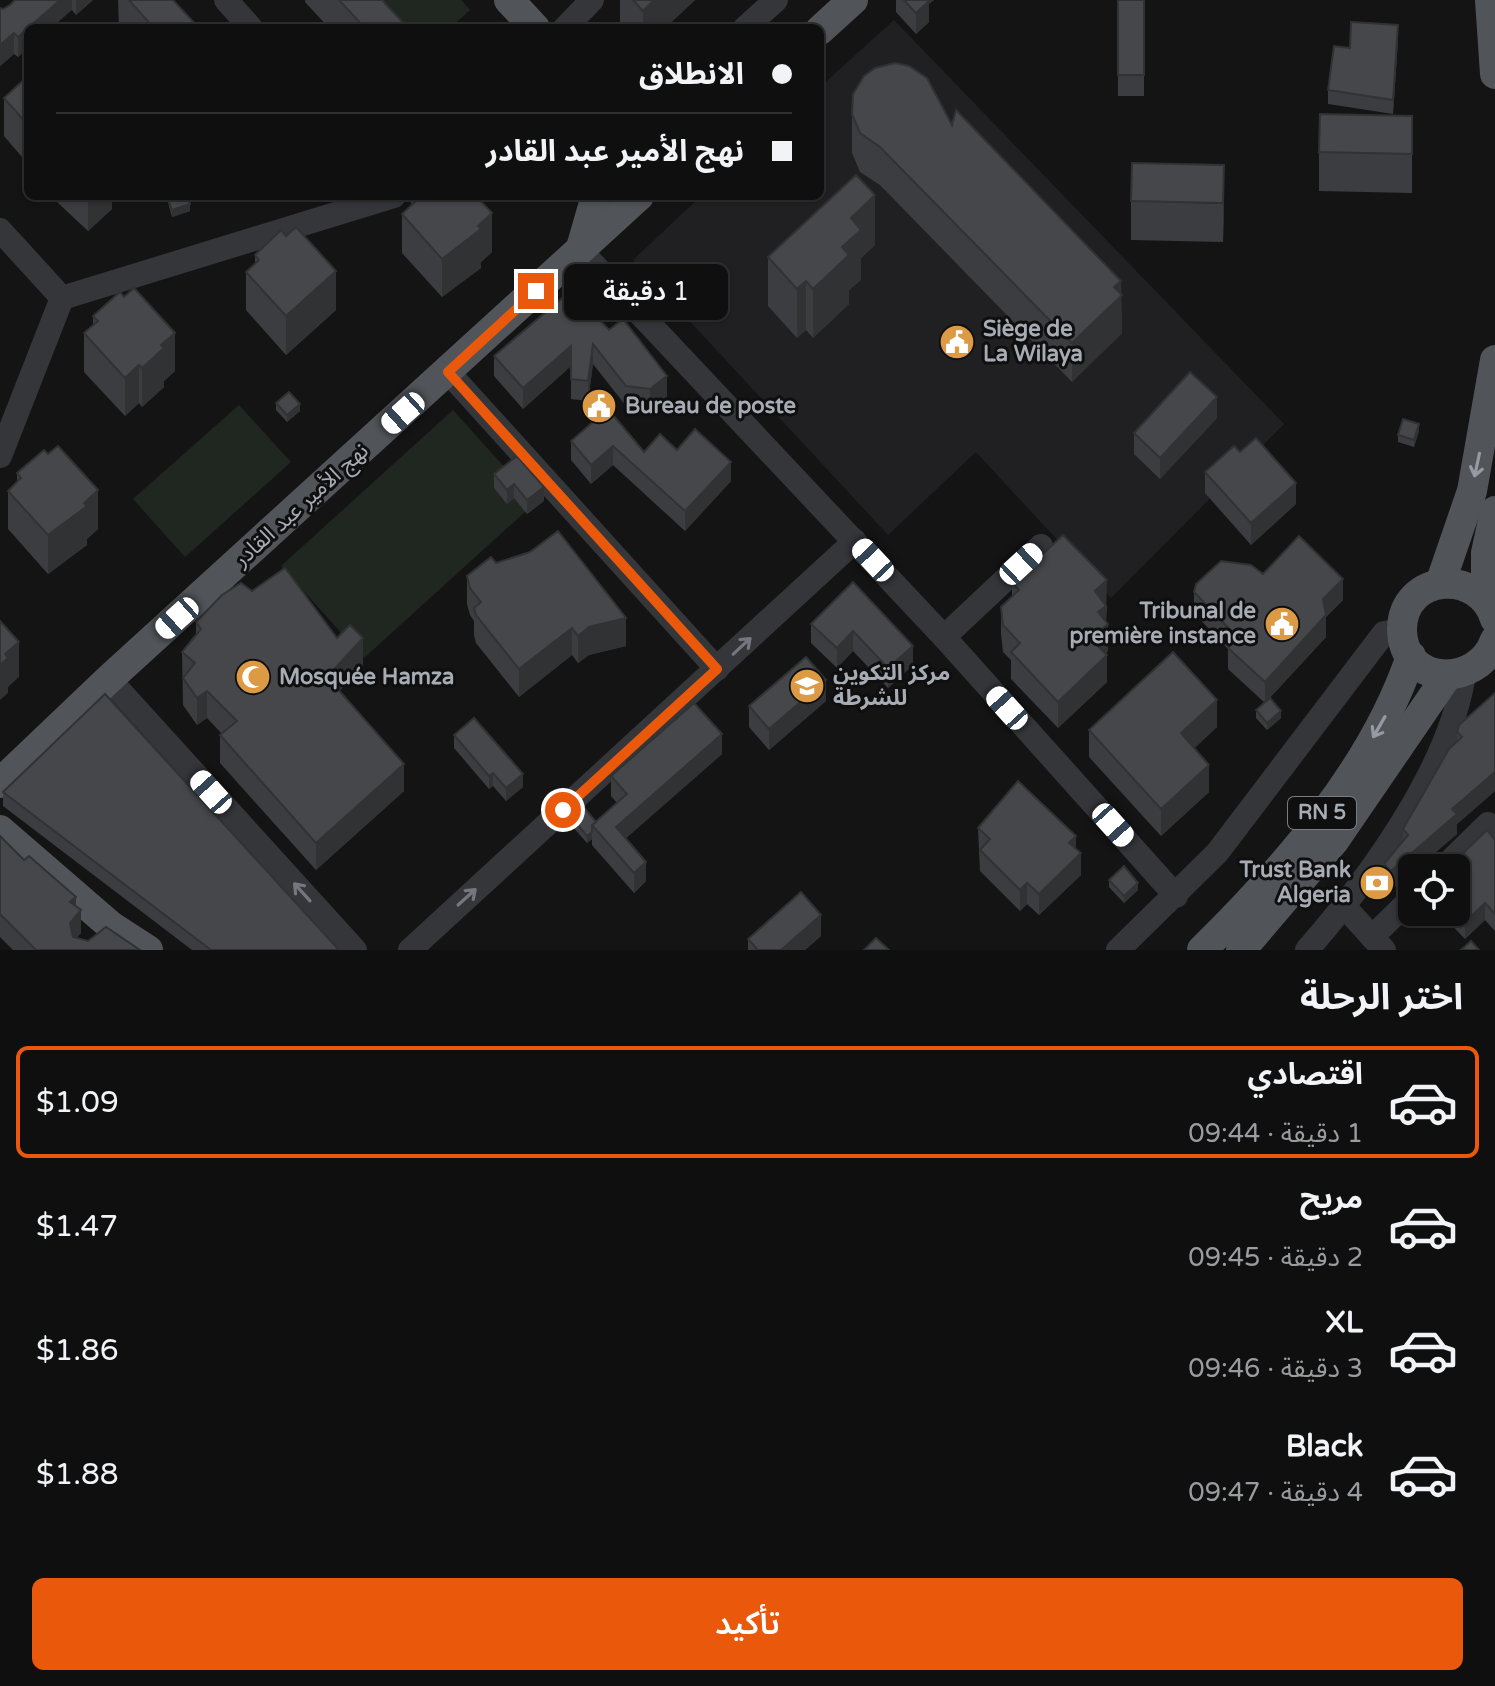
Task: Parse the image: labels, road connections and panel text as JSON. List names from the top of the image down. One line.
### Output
{"streets":{"main road":["نهج الأمير عبد القادر","RN 5"]},"places":{"public building":["Siège de La Wilaya","Bureau de poste","Tribunal de première instance"],"mosque":["Mosquée Hamza"],"school or university":["مركز التكوين للشرطة"],"bank":["Trust Bank Algeria"]},"page":{"banner":["الانطلاق","نهج الأمير عبد القادر"],"bubble":"1 دقيقة","heading":"اختر الرحلة","list":[{"name":"اقتصادي","note":"1 دقيقة · 09:44","value":"$1.09"},{"name":"مريح","note":"2 دقيقة · 09:45","value":"$1.47"},{"name":"XL","note":"3 دقيقة · 09:46","value":"$1.86"},{"name":"Black","note":"4 دقيقة · 09:47","value":"$1.88"}],"buttons":"تأكيد"}}
